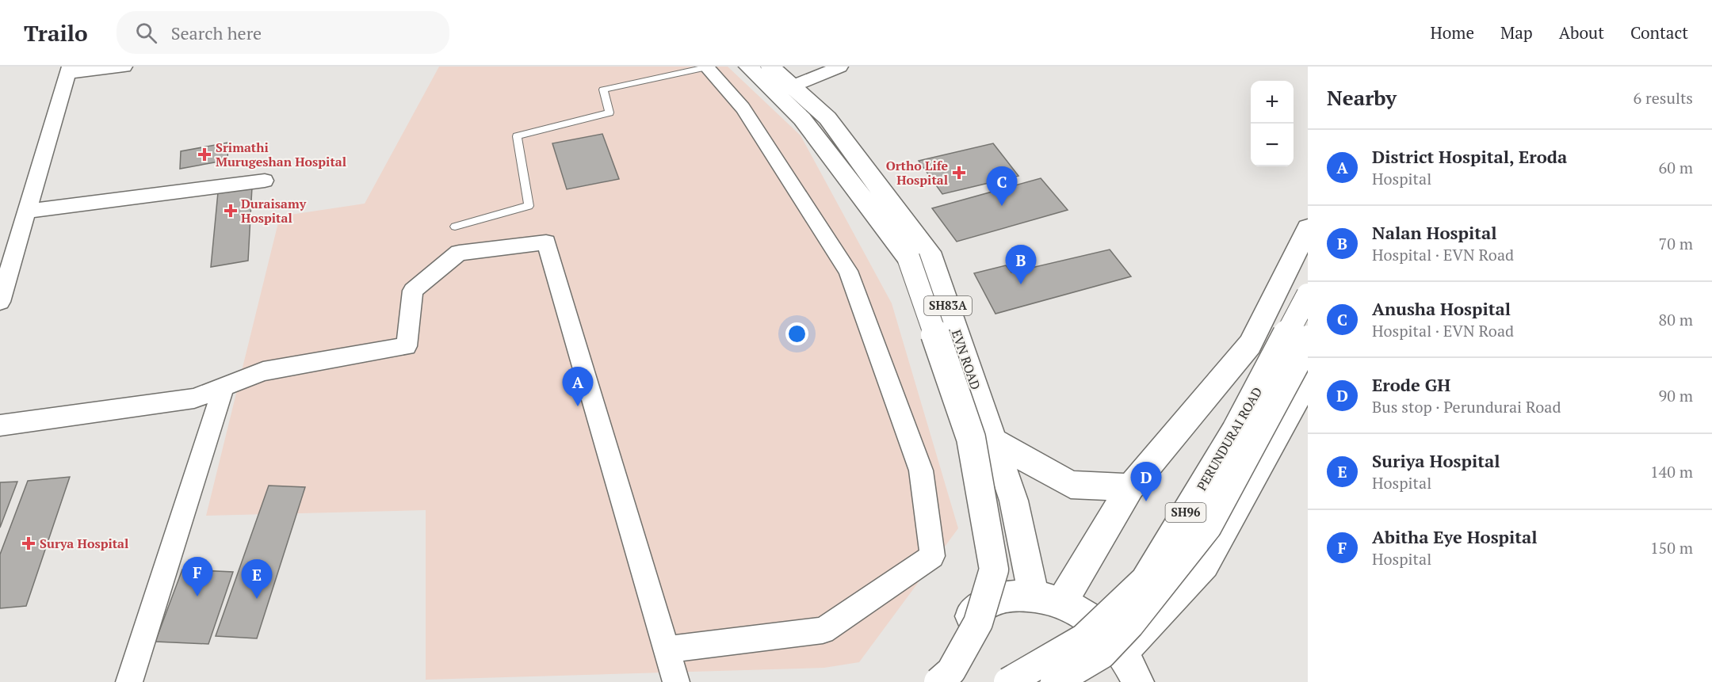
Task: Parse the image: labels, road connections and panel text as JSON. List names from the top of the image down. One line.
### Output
{"streets":{"main road":["SH83A","EVN ROAD","PERUNDURAI ROAD","SH96"]},"places":{"health":["Srimathi Murugeshan Hospital","Ortho Life Hospital","Duraisamy Hospital","Surya Hospital"]},"page":{"header":"Trailo","search":"Search here","nav":["Home","Map","About","Contact"],"heading":["Nearby","6 results"],"map_buttons":["+","−"],"list":[{"mark":"A","name":"District Hospital, Eroda","note":"Hospital","value":"60 m"},{"mark":"B","name":"Nalan Hospital","note":"Hospital · EVN Road","value":"70 m"},{"mark":"C","name":"Anusha Hospital","note":"Hospital · EVN Road","value":"80 m"},{"mark":"D","name":"Erode GH","note":"Bus stop · Perundurai Road","value":"90 m"},{"mark":"E","name":"Suriya Hospital","note":"Hospital","value":"140 m"},{"mark":"F","name":"Abitha Eye Hospital","note":"Hospital","value":"150 m"}],"pins":["C","B","A","D","F","E"]}}
